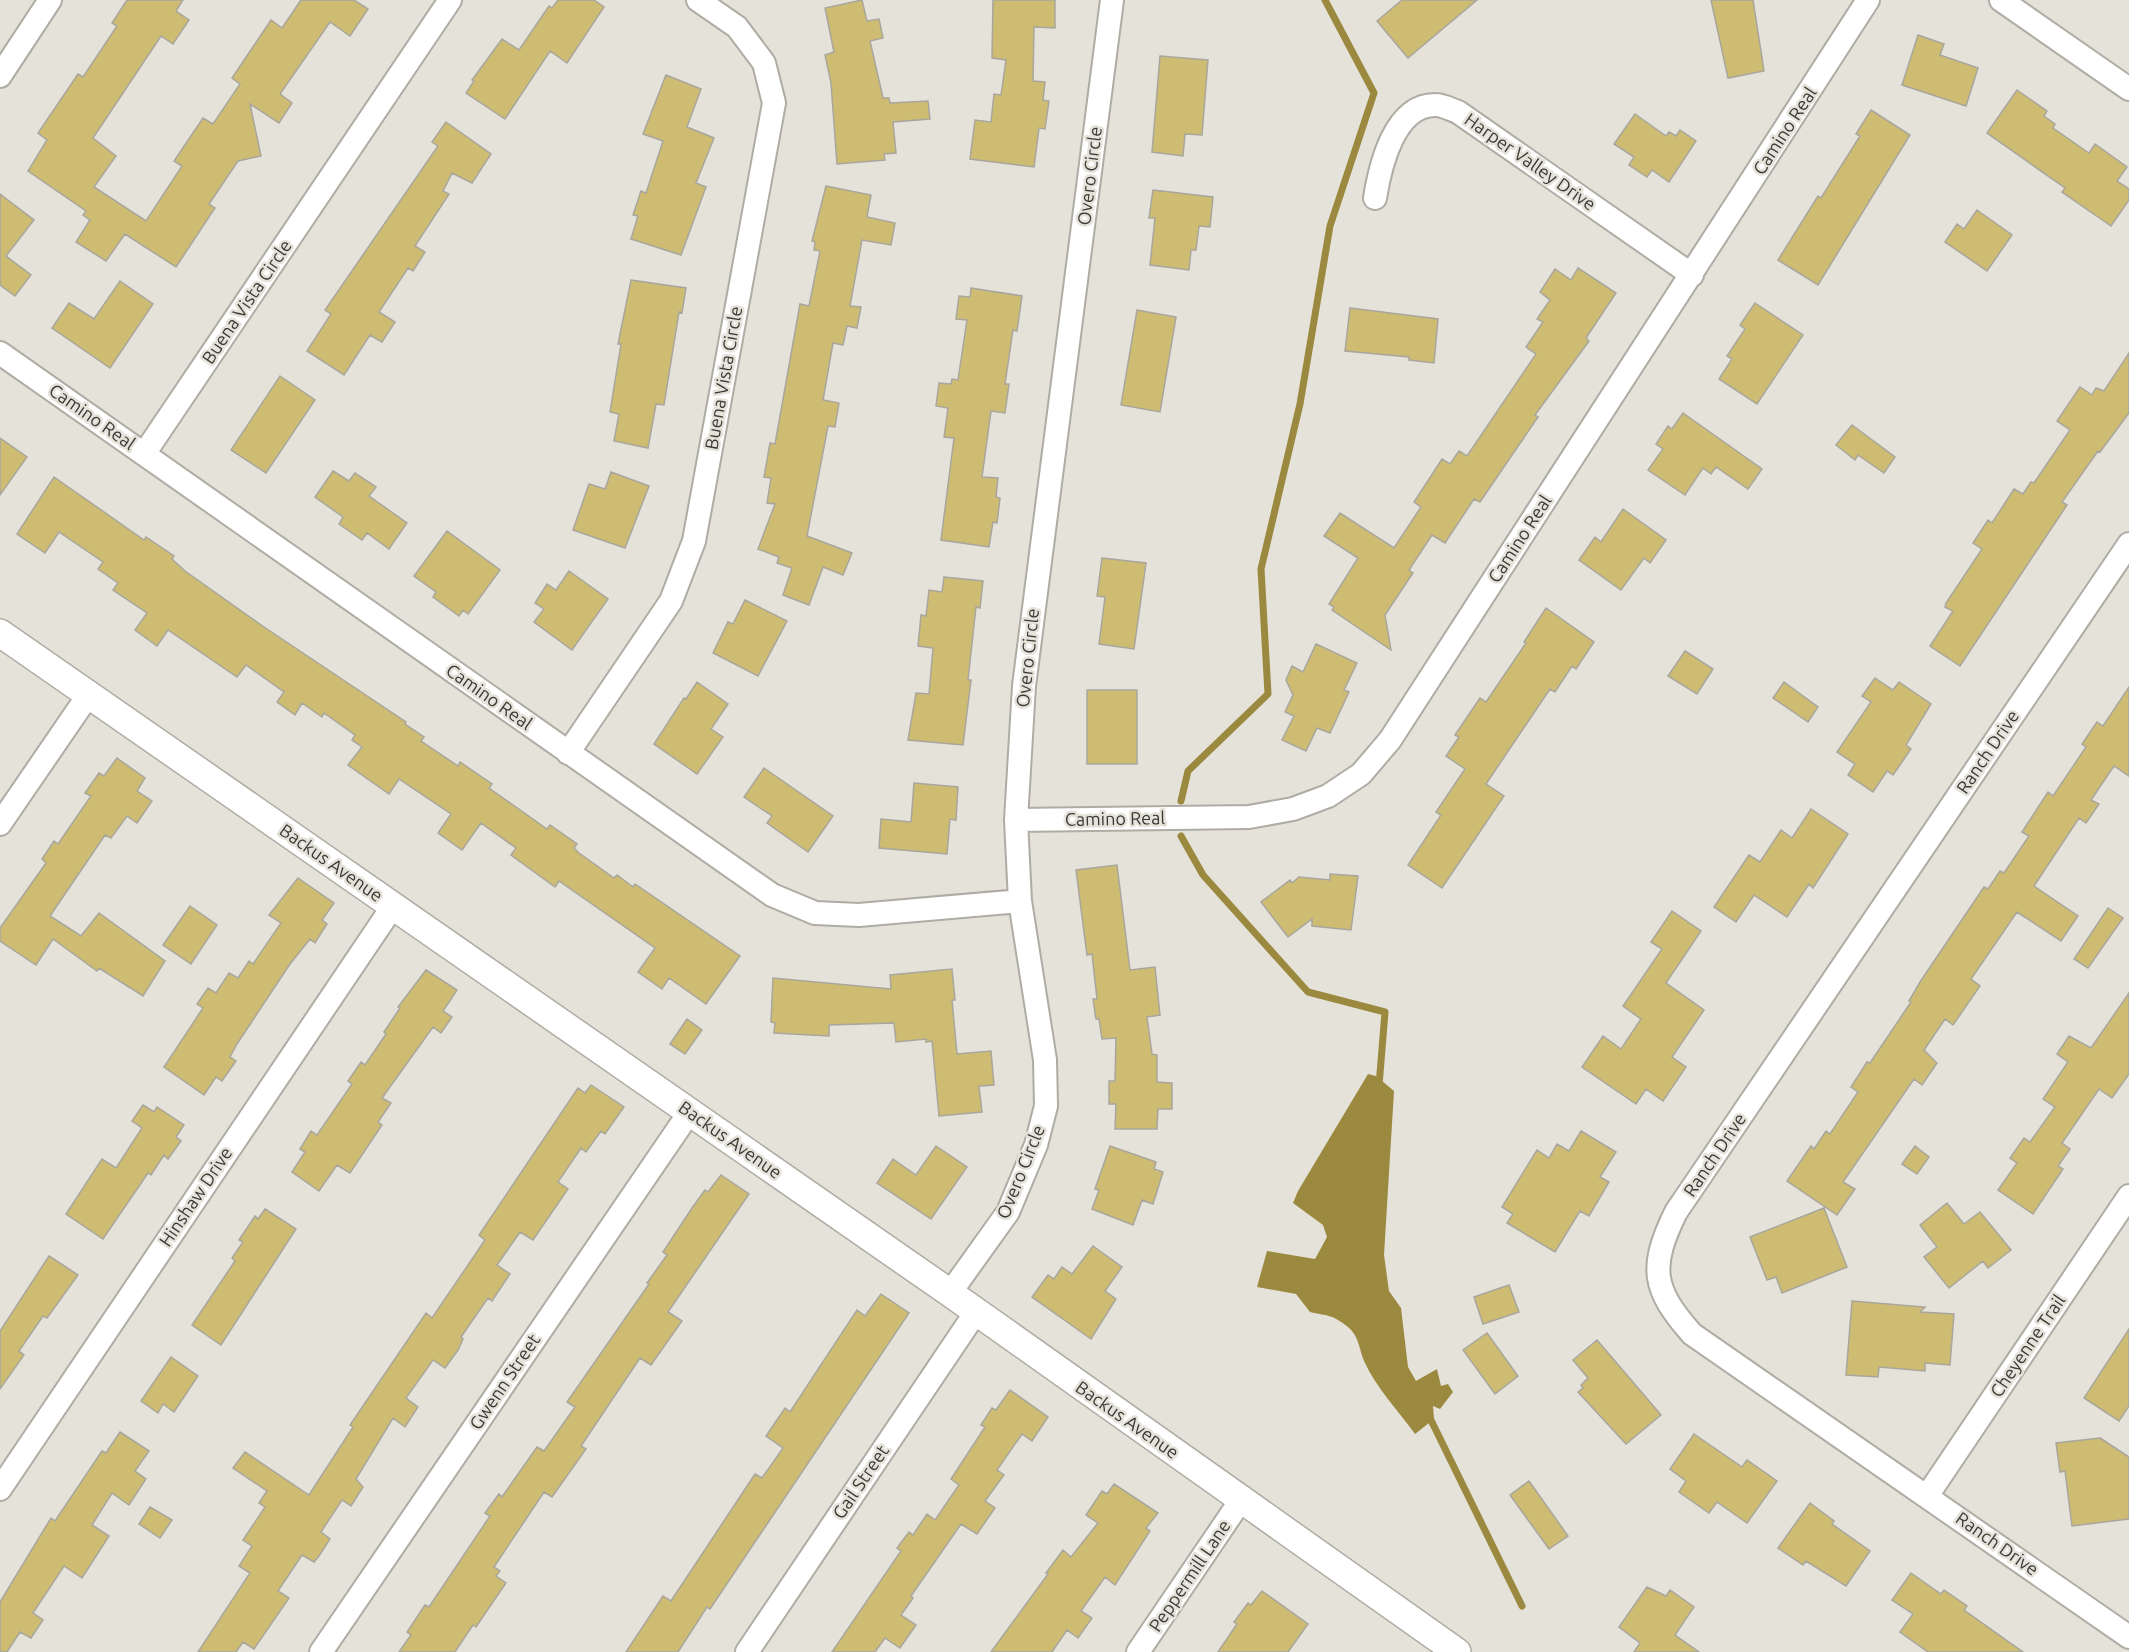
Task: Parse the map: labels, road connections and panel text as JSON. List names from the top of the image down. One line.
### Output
{"streets":{"street":["Camino Real","Harper Valley Drive","Overo Circle","Buena Vista Circle","Ranch Drive","Backus Avenue","Hinshaw Drive","Cheyenne Trail","Gwenn Street","Gail Street","Peppermill Lane"]},"crossings":[["Camino Real","Harper Valley Drive"],["Camino Real","Overo Circle"],["Camino Real","Buena Vista Circle"],["Overo Circle","Backus Avenue"],["Ranch Drive","Cheyenne Trail"],["Backus Avenue","Hinshaw Drive"],["Backus Avenue","Gwenn Street"],["Backus Avenue","Gail Street"],["Backus Avenue","Peppermill Lane"]]}
